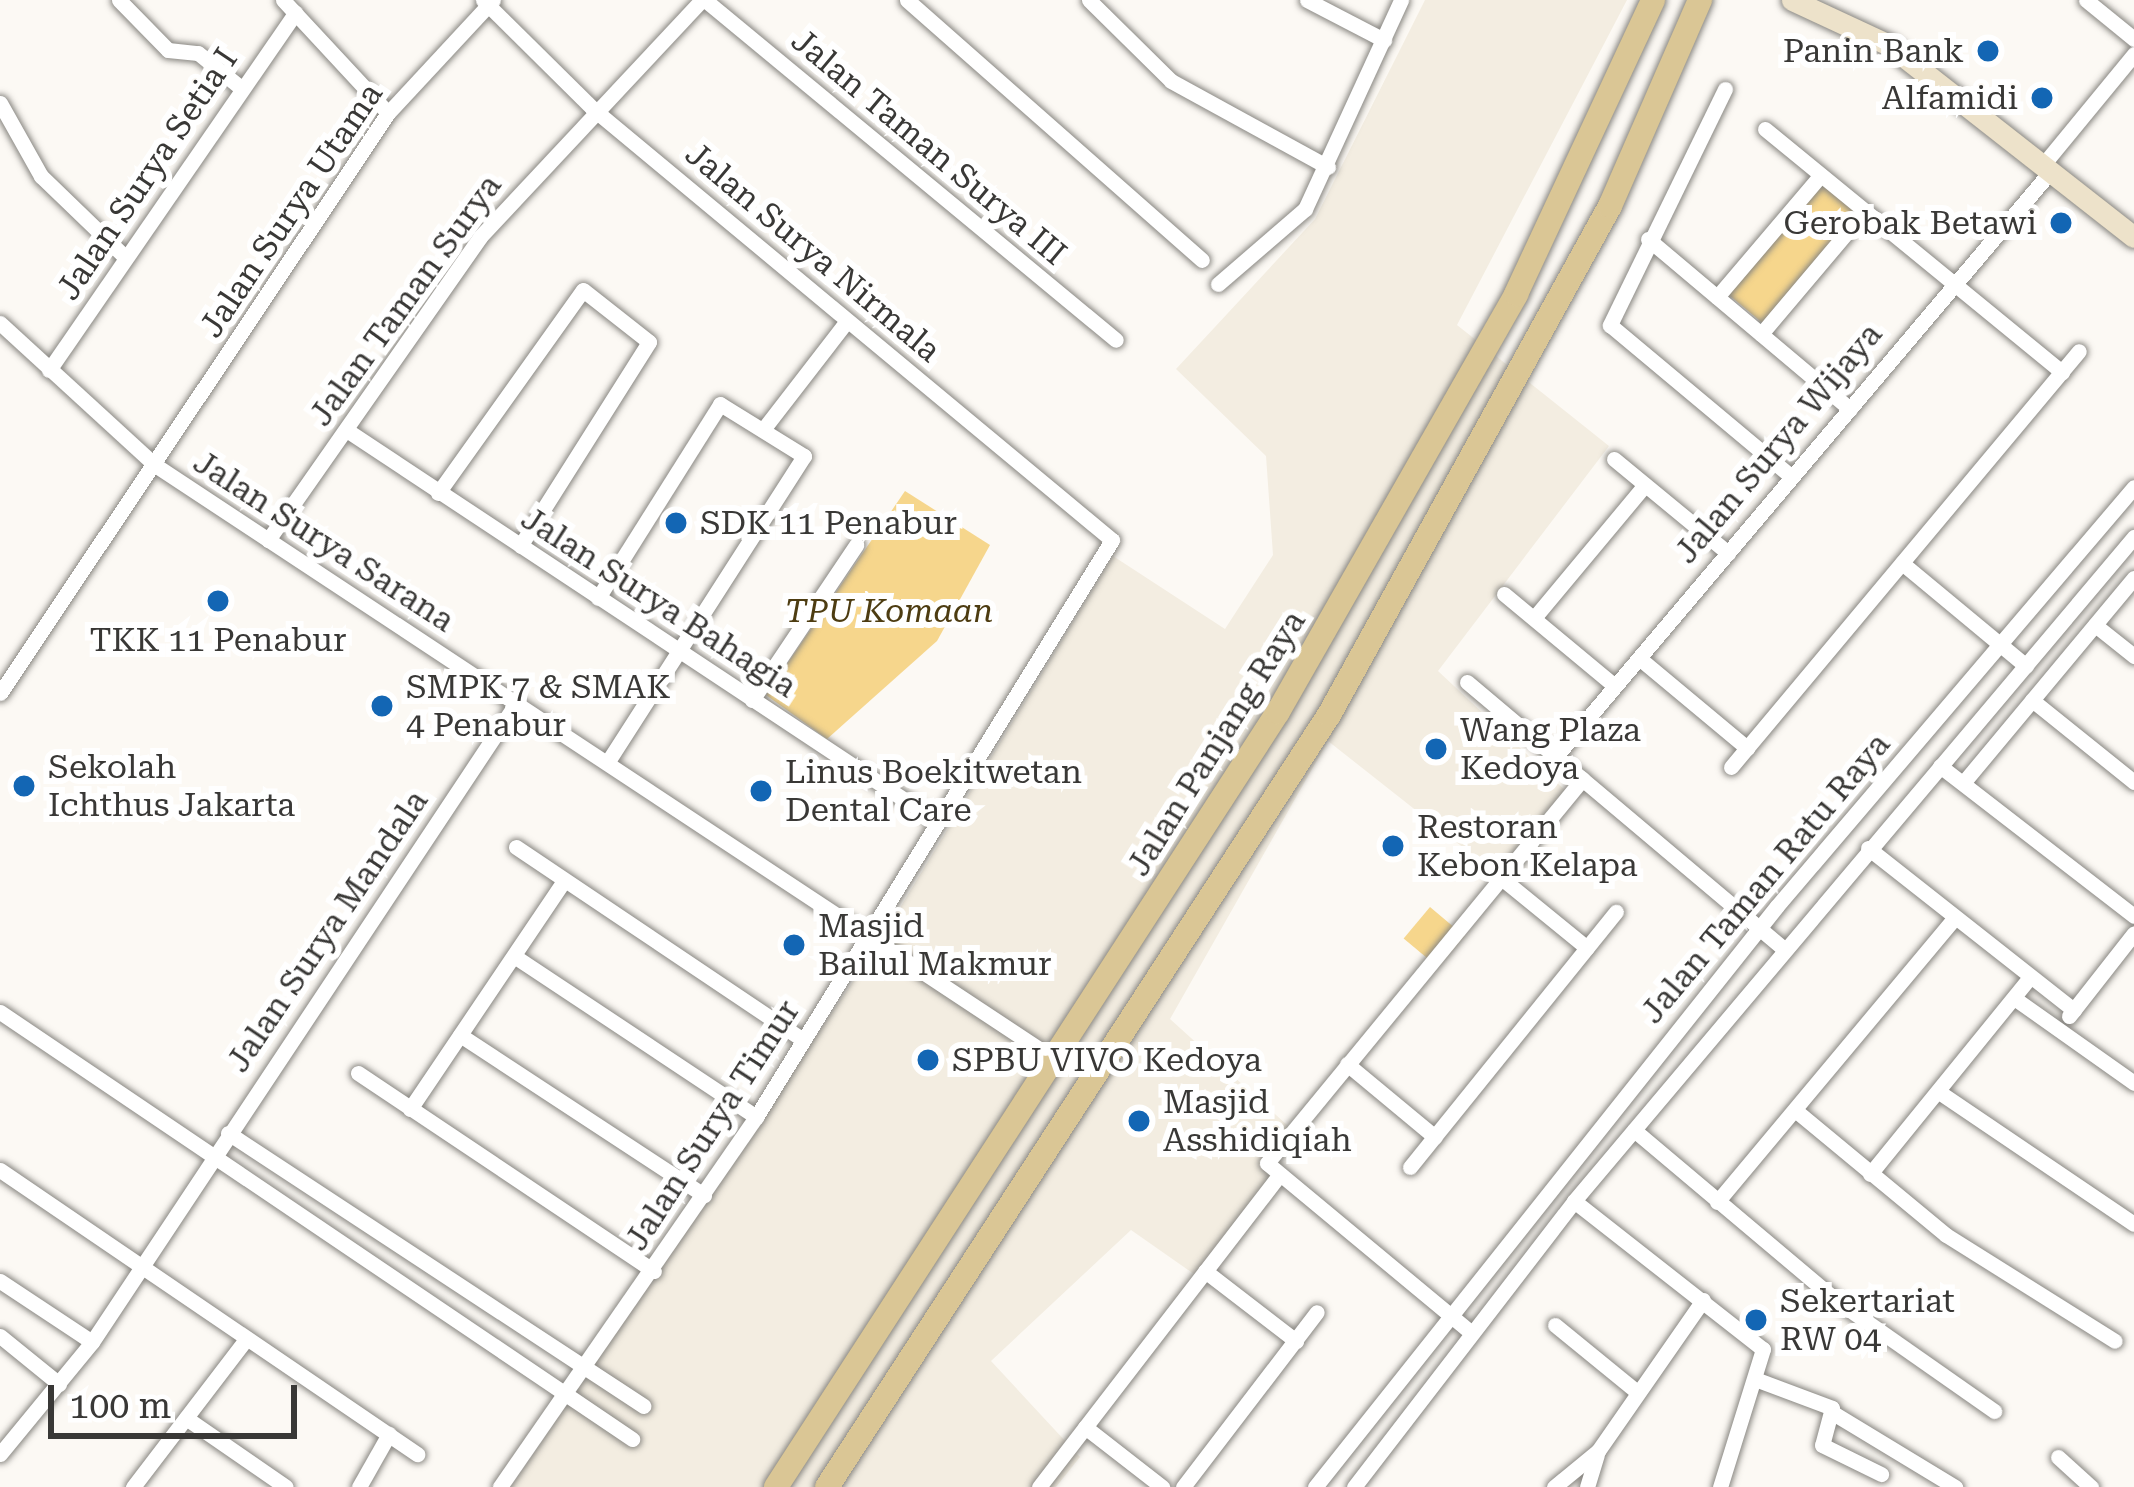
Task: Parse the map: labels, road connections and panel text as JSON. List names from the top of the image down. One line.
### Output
{"streets":{"main road":["Jalan Panjang Raya"],"street":["Jalan Taman Surya III","Jalan Surya Setia I","Jalan Surya Utama","Jalan Surya Nirmala","Jalan Taman Surya","Jalan Surya Wijaya","Jalan Surya Sarana","Jalan Surya Bahagia","Jalan Taman Ratu Raya","Jalan Surya Mandala","Jalan Surya Timur"]},"crossings":[["Jalan Taman Surya III","Jalan Taman Surya"],["Jalan Surya Setia I","Jalan Surya Sarana"],["Jalan Surya Utama","Jalan Surya Nirmala"],["Jalan Surya Utama","Jalan Surya Sarana"],["Jalan Surya Nirmala","Jalan Taman Surya"],["Jalan Surya Nirmala","Jalan Surya Timur"],["Jalan Taman Surya","Jalan Surya Sarana"],["Jalan Taman Surya","Jalan Surya Bahagia"],["Jalan Surya Sarana","Jalan Panjang Raya"],["Jalan Surya Sarana","Jalan Surya Mandala"],["Jalan Surya Sarana","Jalan Surya Timur"],["Jalan Surya Bahagia","Jalan Surya Timur"]],"parks":["TPU Komaan"],"places":["Panin Bank","Alfamidi","Gerobak Betawi","SDK 11 Penabur","TKK 11 Penabur","SMPK 7 & SMAK 4 Penabur","Wang Plaza Kedoya","Sekolah Ichthus Jakarta","Linus Boekitwetan Dental Care","Restoran Kebon Kelapa","Masjid Bailul Makmur","SPBU VIVO Kedoya","Masjid Asshidiqiah","Sekertariat RW 04"],"scale_bar":"100 m"}
